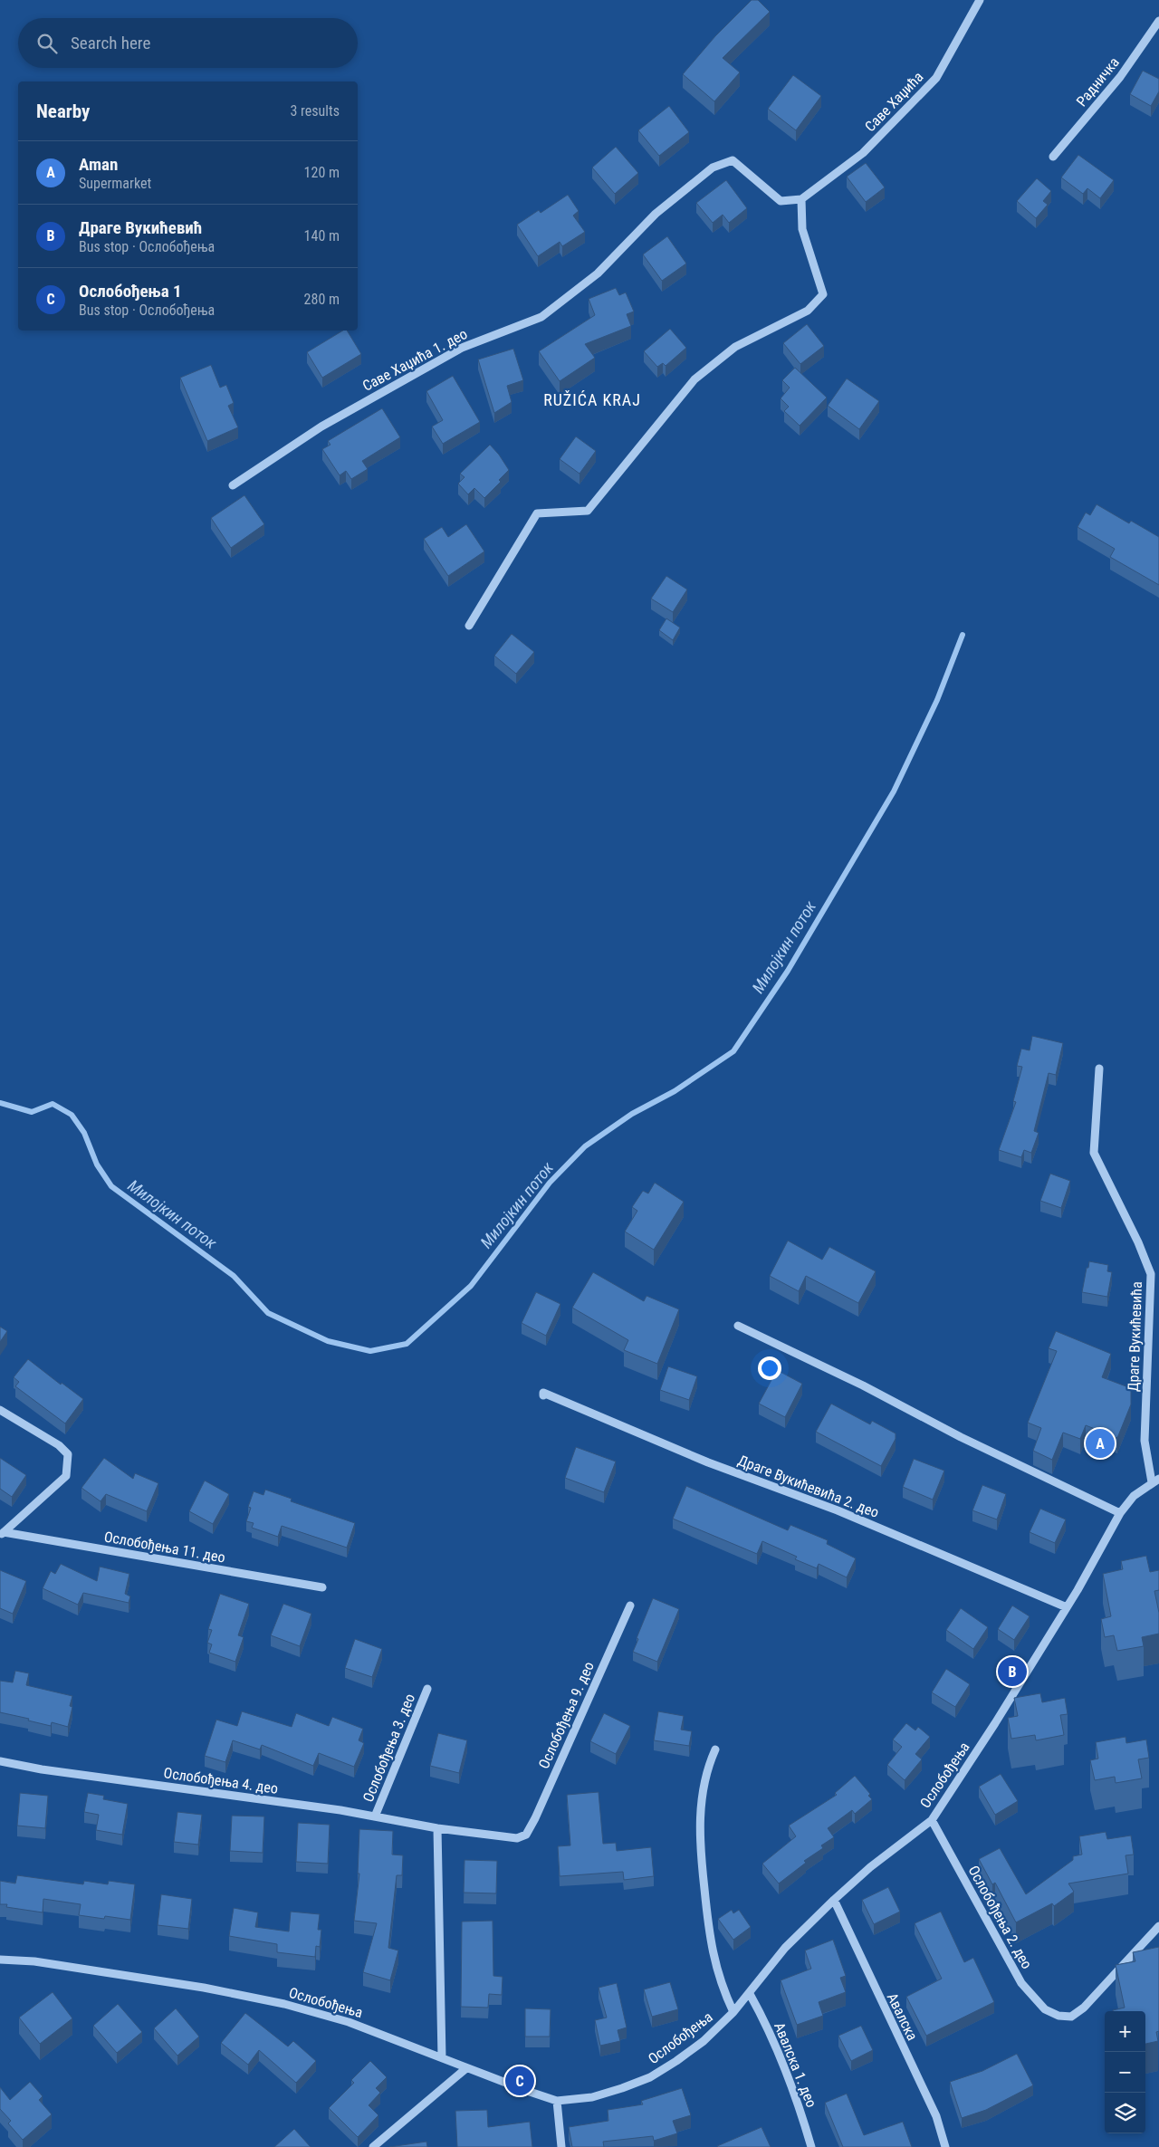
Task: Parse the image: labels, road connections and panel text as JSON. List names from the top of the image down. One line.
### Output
{"streets":{"street":["Радничка","Саве Хаџића","Саве Хаџића 1. део","Драге Вукићевића","Драге Вукићевића 2. део","Ослобођења 11. део","Ослобођења 9. део","Ослобођења 3. део","Ослобођења","Ослобођења 4. део","Ослобођења 2. део","Авалска","Авалска 1. део"]},"crossings":[["Саве Хаџића","Саве Хаџића 1. део"],["Драге Вукићевића","Ослобођења"],["Драге Вукићевића 2. део","Ослобођења"],["Ослобођења 9. део","Ослобођења 4. део"],["Ослобођења 3. део","Ослобођења 4. део"],["Ослобођења","Ослобођења 2. део"],["Ослобођења","Авалска"],["Ослобођења","Авалска 1. део"]],"districts":["RUŽIĆA KRAJ"],"water":["Милојкин поток"],"page":{"search":"Search here","heading":["Nearby","3 results"],"list":[{"mark":"A","name":"Aman","note":"Supermarket","value":"120 m"},{"mark":"B","name":"Драге Вукићевић","note":"Bus stop · Ослобођења","value":"140 m"},{"mark":"C","name":"Ослобођења 1","note":"Bus stop · Ослобођења","value":"280 m"}],"pins":["A","B","C"],"map_buttons":["+","−"]}}
